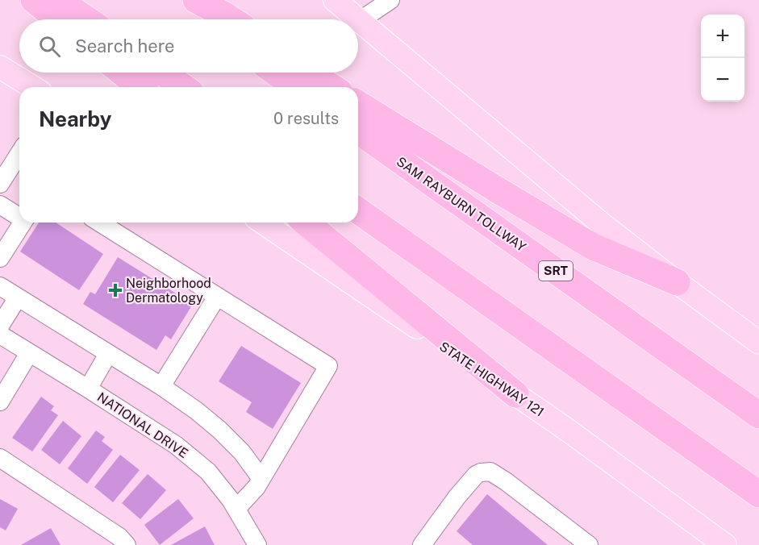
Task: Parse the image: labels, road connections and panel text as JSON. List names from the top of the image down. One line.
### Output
{"streets":{"highway":["SAM RAYBURN TOLLWAY","SRT"],"main road":["STATE HIGHWAY 121"],"street":["NATIONAL DRIVE"]},"places":{"health":["Neighborhood Dermatology"]},"page":{"map_buttons":["+","−"],"search":"Search here","heading":["Nearby","0 results"]}}
